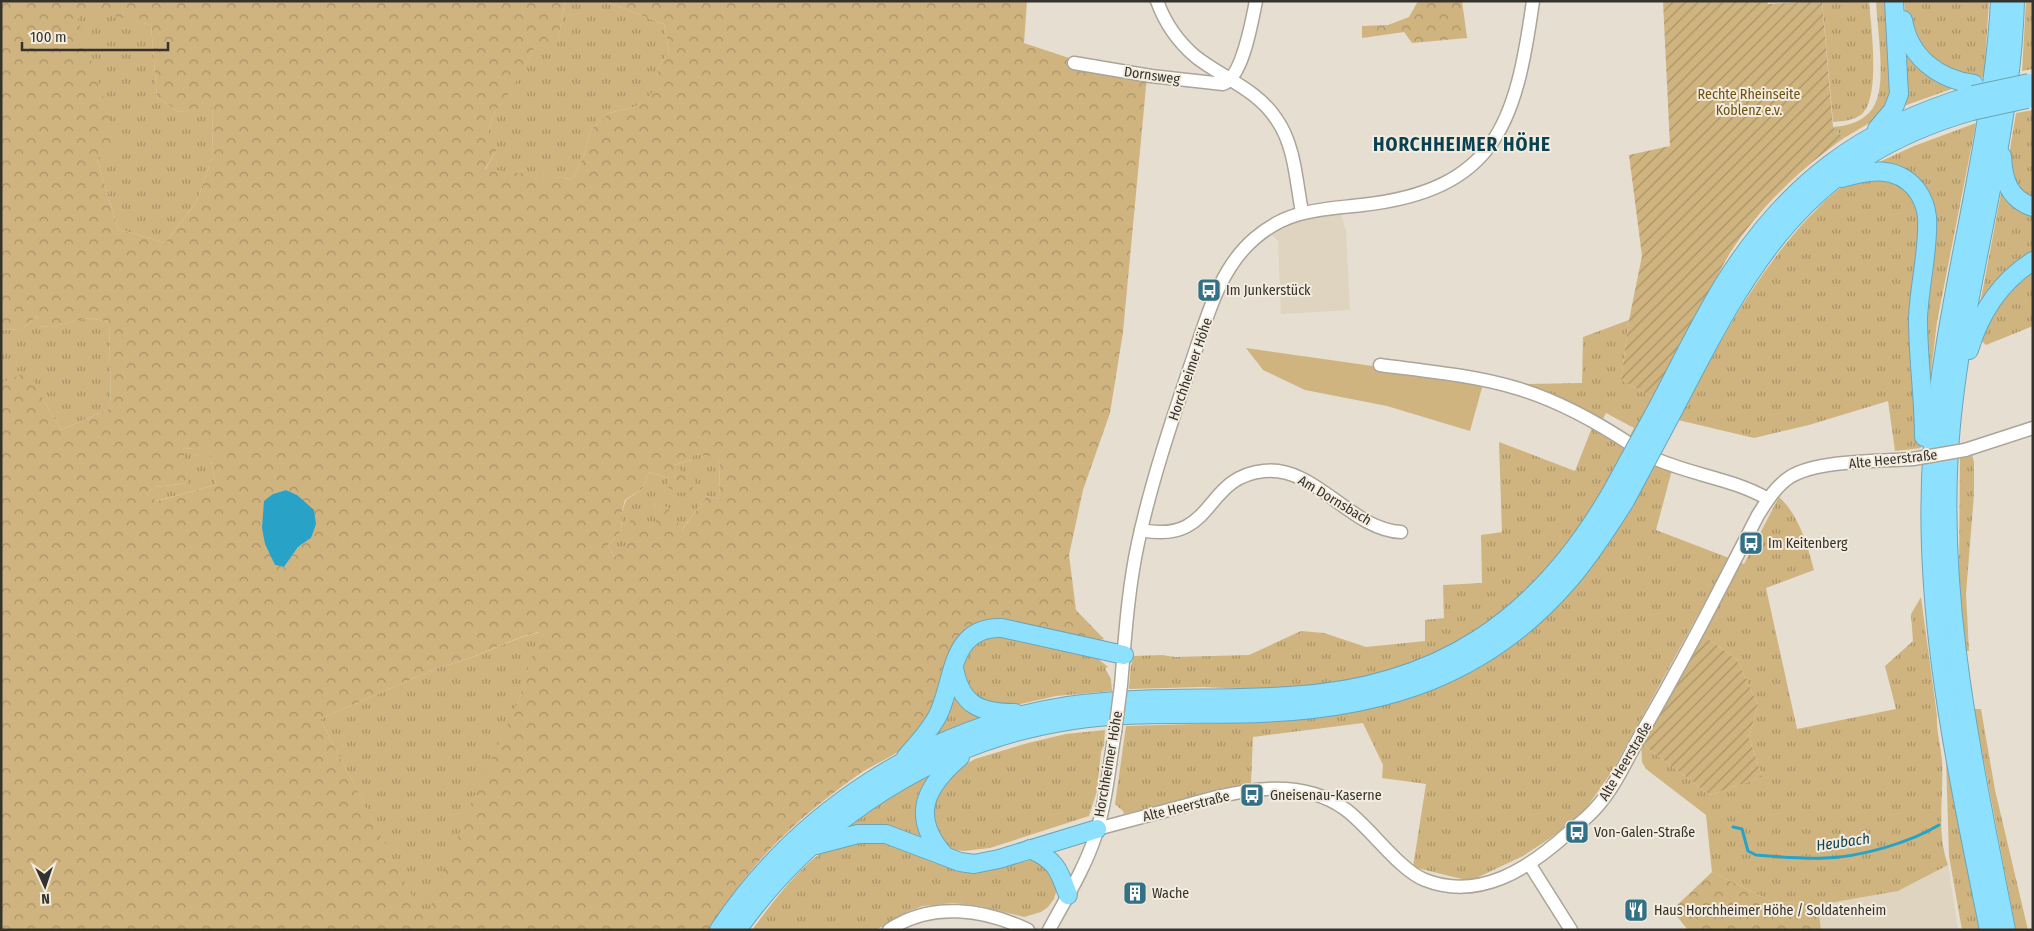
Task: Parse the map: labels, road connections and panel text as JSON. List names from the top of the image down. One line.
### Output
{"streets":{"street":["Dornsweg","Horchheimer Höhe","Alte Heerstraße","Am Dornsbach"]},"crossings":[["Horchheimer Höhe","Alte Heerstraße"],["Horchheimer Höhe","Am Dornsbach"]],"districts":["HORCHHEIMER HÖHE"],"water":["Heubach"],"parks":["Rechte Rheinseite Koblenz e.v."],"places":{"bus stop":["Im Junkerstück","Im Keitenberg","Gneisenau-Kaserne","Von-Galen-Straße"],"building":["Wache"],"restaurant":["Haus Horchheimer Höhe / Soldatenheim"]},"scale_bar":"100 m","north":"bottom"}
